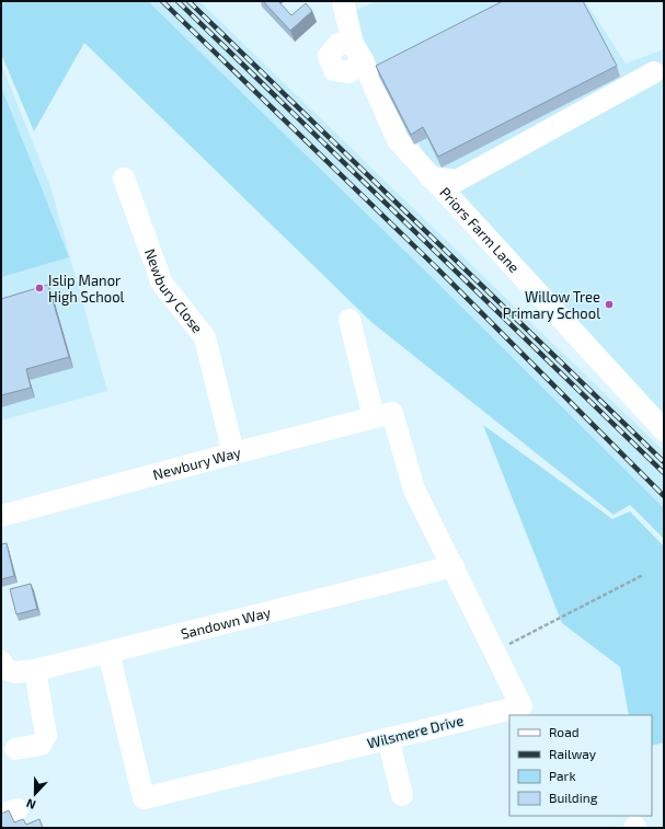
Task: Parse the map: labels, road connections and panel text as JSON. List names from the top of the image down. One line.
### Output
{"streets":{"street":["Priors Farm Lane","Newbury Close","Newbury Way","Sandown Way","Wilsmere Drive"]},"crossings":[["Newbury Close","Newbury Way"],["Newbury Way","Wilsmere Drive"],["Sandown Way","Wilsmere Drive"]],"places":["Islip Manor High School","Willow Tree Primary School"],"legend":["Road","Railway","Park","Building"],"north":"bottom"}
